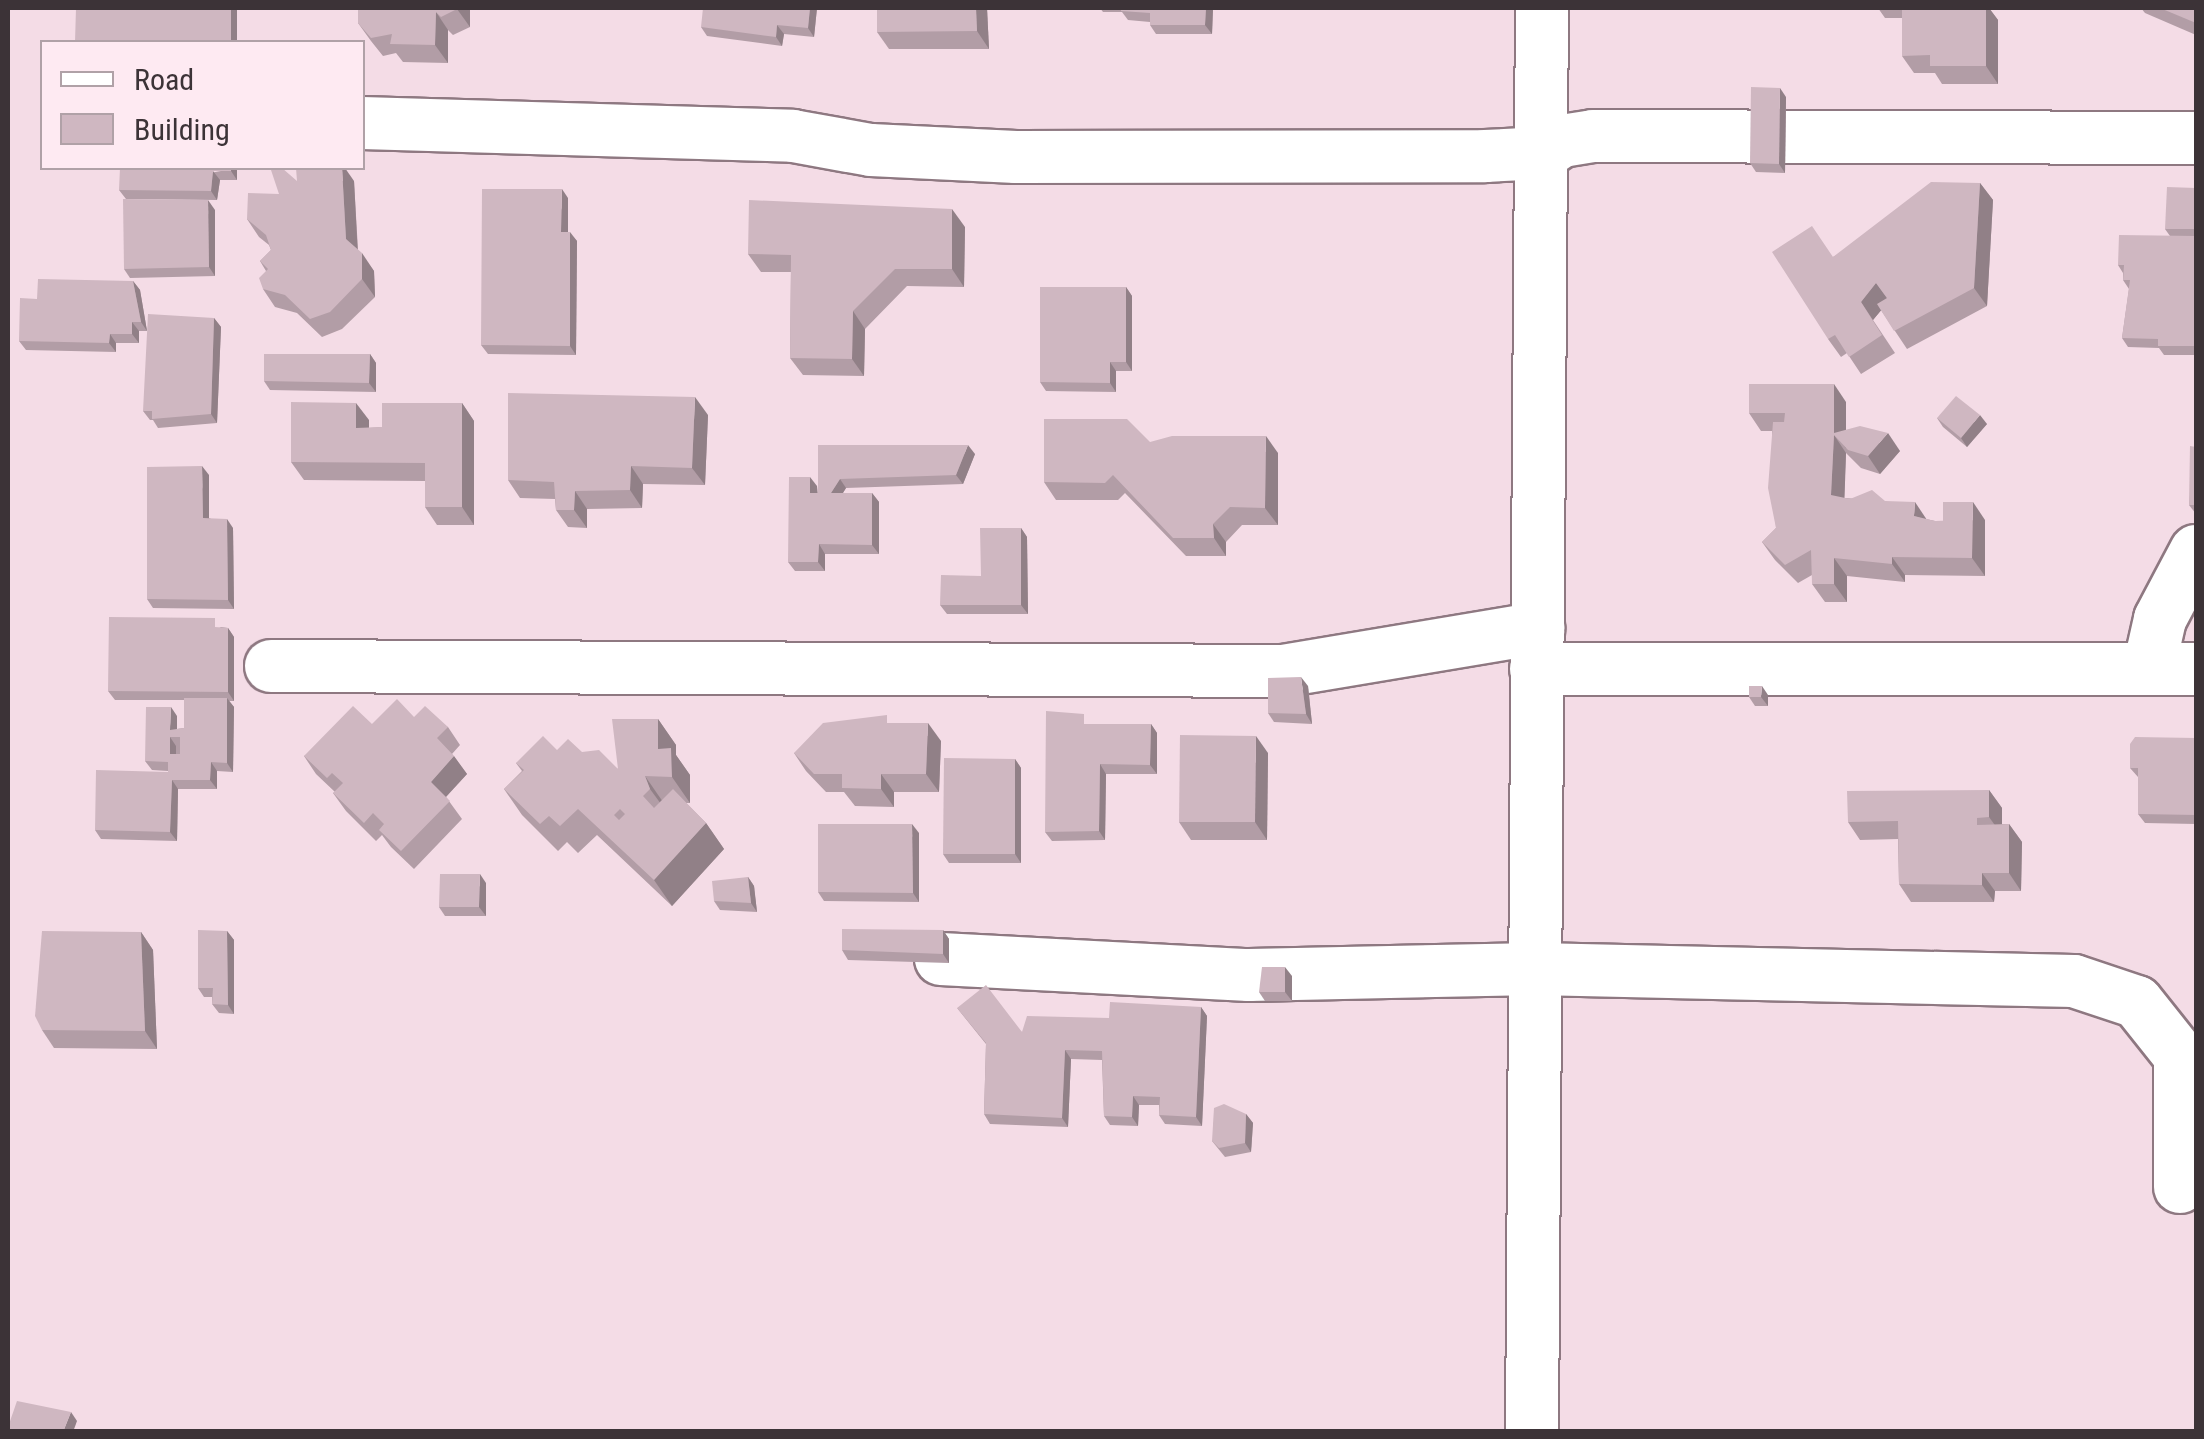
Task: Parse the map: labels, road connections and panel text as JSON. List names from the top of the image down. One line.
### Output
{"legend":["Road","Building"]}
